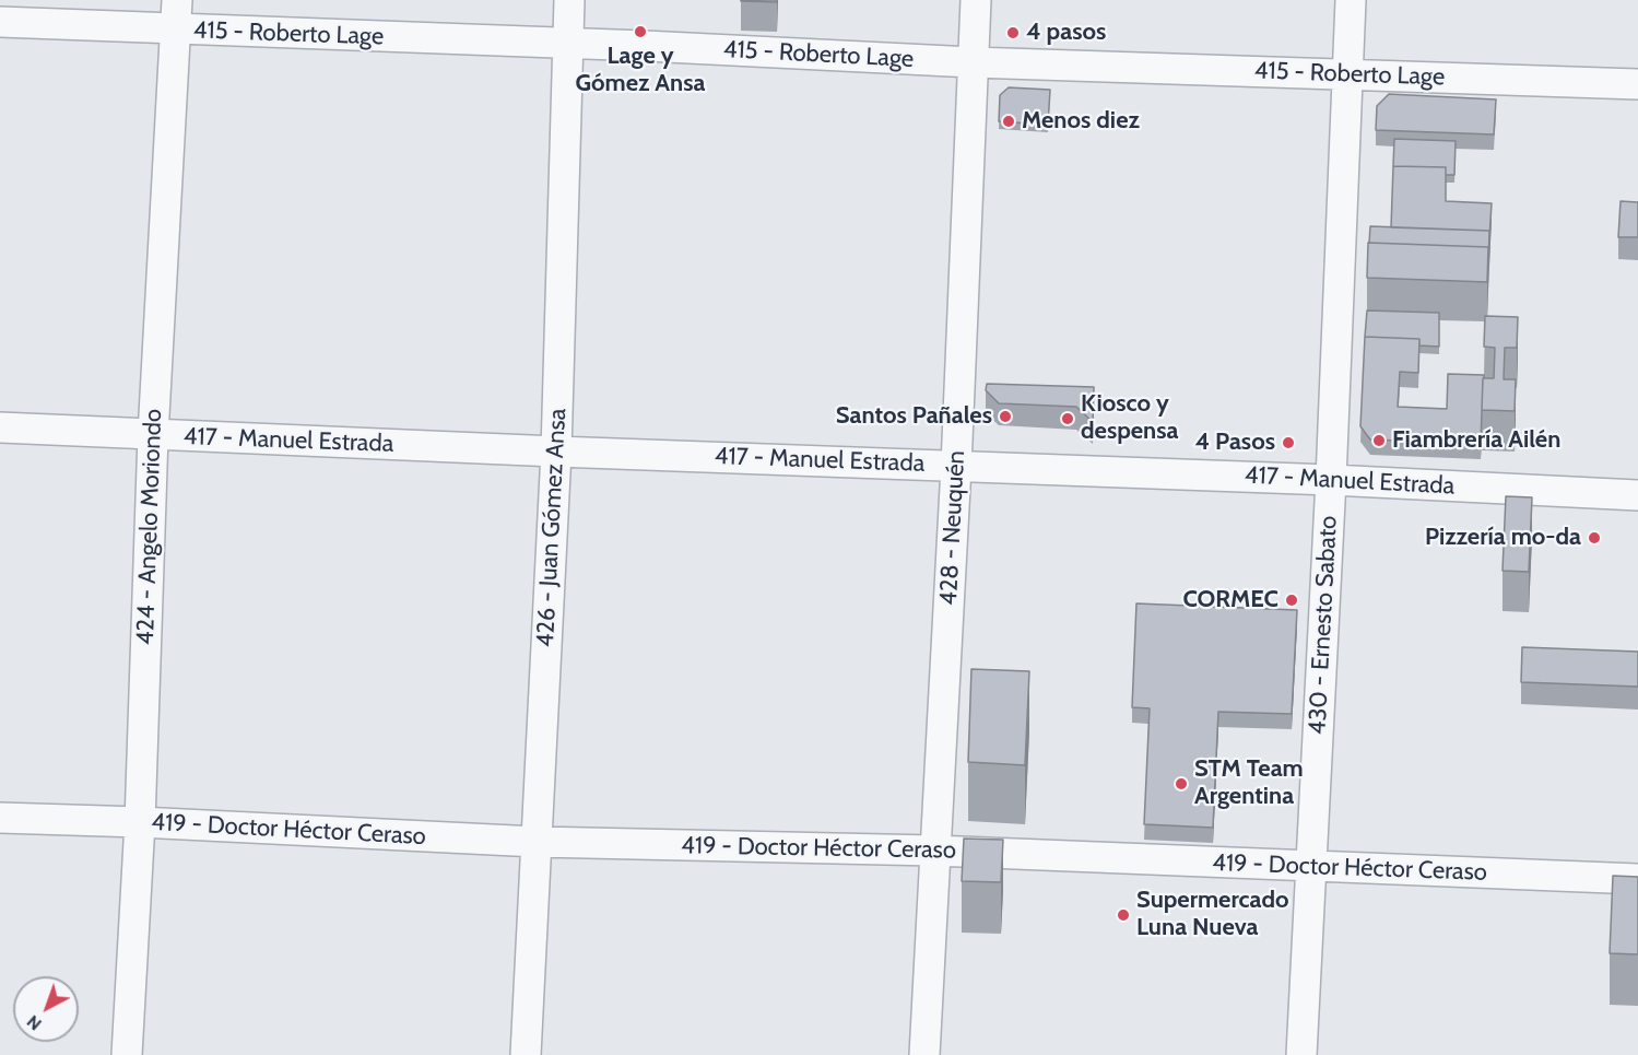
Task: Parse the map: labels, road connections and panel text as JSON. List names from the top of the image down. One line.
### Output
{"streets":{"street":["415 - Roberto Lage","417 - Manuel Estrada","424 - Angelo Moriondo","426 - Juan Gómez Ansa","428 - Neuquén","430 - Ernesto Sabato","419 - Doctor Héctor Ceraso"]},"crossings":[["415 - Roberto Lage","424 - Angelo Moriondo"],["415 - Roberto Lage","426 - Juan Gómez Ansa"],["415 - Roberto Lage","428 - Neuquén"],["415 - Roberto Lage","430 - Ernesto Sabato"],["417 - Manuel Estrada","424 - Angelo Moriondo"],["417 - Manuel Estrada","426 - Juan Gómez Ansa"],["417 - Manuel Estrada","428 - Neuquén"],["417 - Manuel Estrada","430 - Ernesto Sabato"],["424 - Angelo Moriondo","419 - Doctor Héctor Ceraso"],["426 - Juan Gómez Ansa","419 - Doctor Héctor Ceraso"],["428 - Neuquén","419 - Doctor Héctor Ceraso"],["430 - Ernesto Sabato","419 - Doctor Héctor Ceraso"]],"places":["Lage y Gómez Ansa","4 pasos","Menos diez","Santos Pañales","Kiosco y despensa","Fiambrería Ailén","4 Pasos","Pizzería mo-da","CORMEC","STM Team Argentina","Supermercado Luna Nueva"],"north":"bottom left"}
